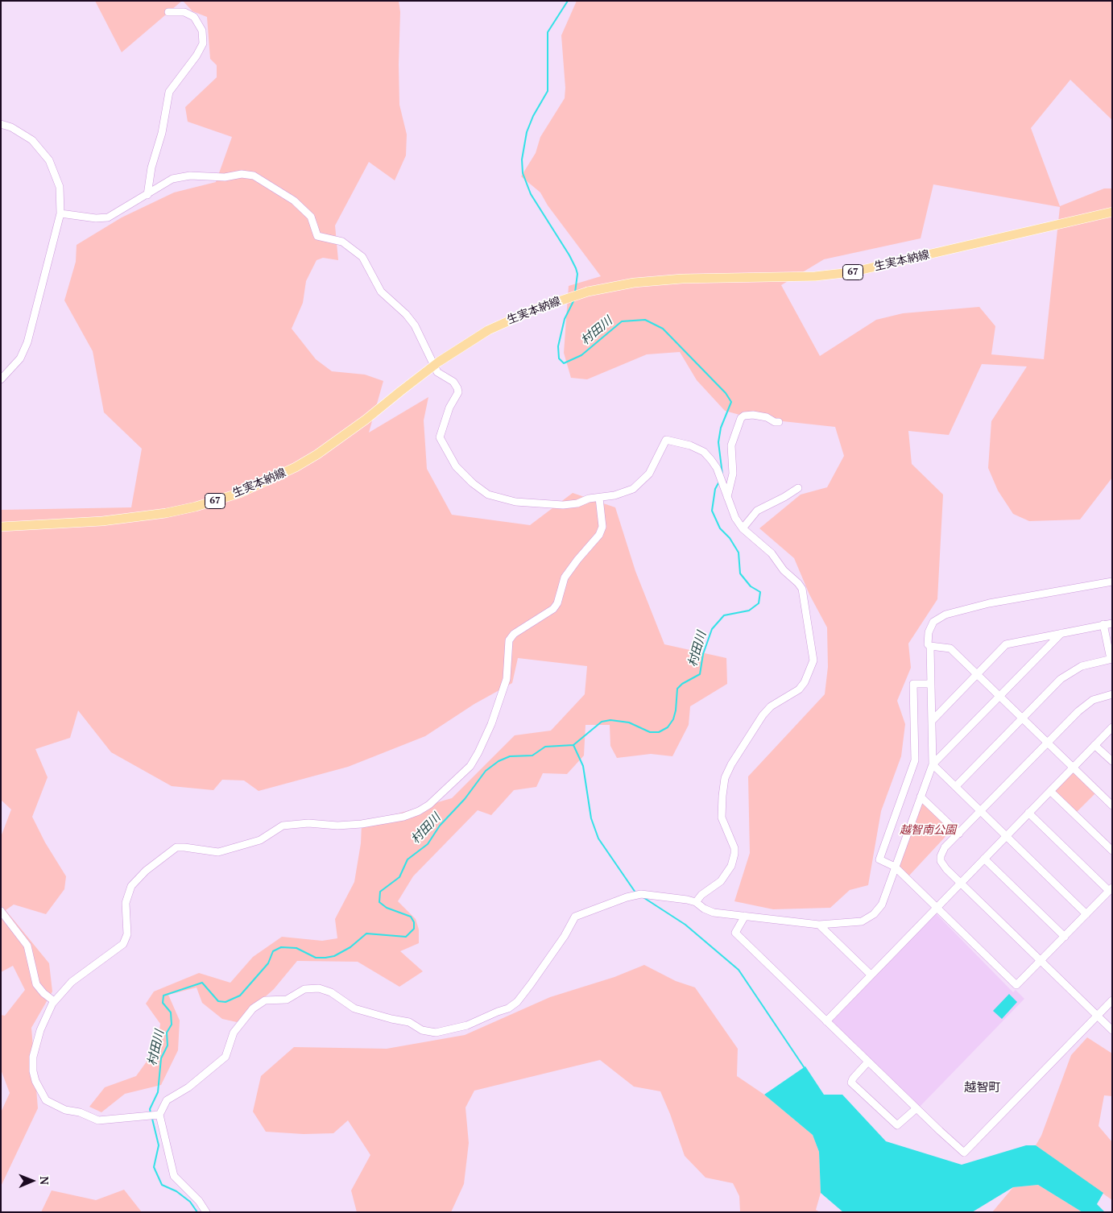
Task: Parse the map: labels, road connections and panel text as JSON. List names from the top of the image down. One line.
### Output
{"streets":{"main road":["生実本納線","67"]},"districts":["越智町"],"water":["村田川"],"parks":["越智南公園"],"north":"right"}
